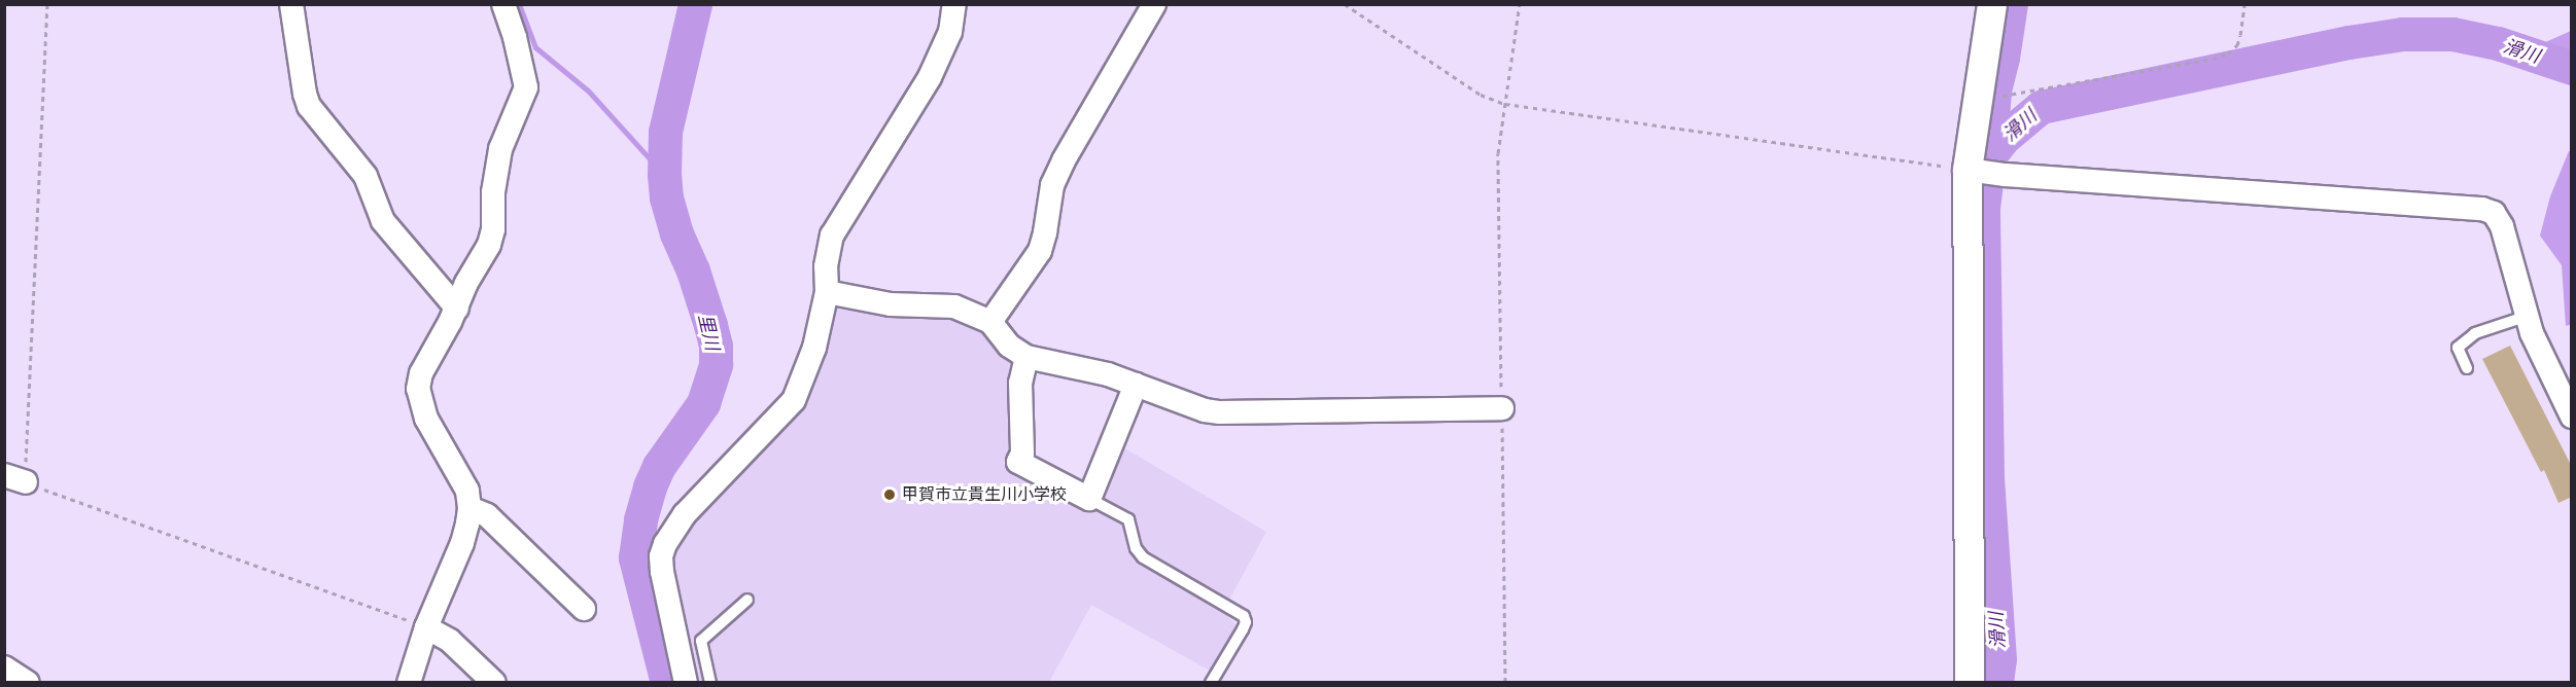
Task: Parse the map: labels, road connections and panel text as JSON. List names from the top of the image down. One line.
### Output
{"water":["滑川","里川"],"places":["甲賀市立貴生川小学校"]}
